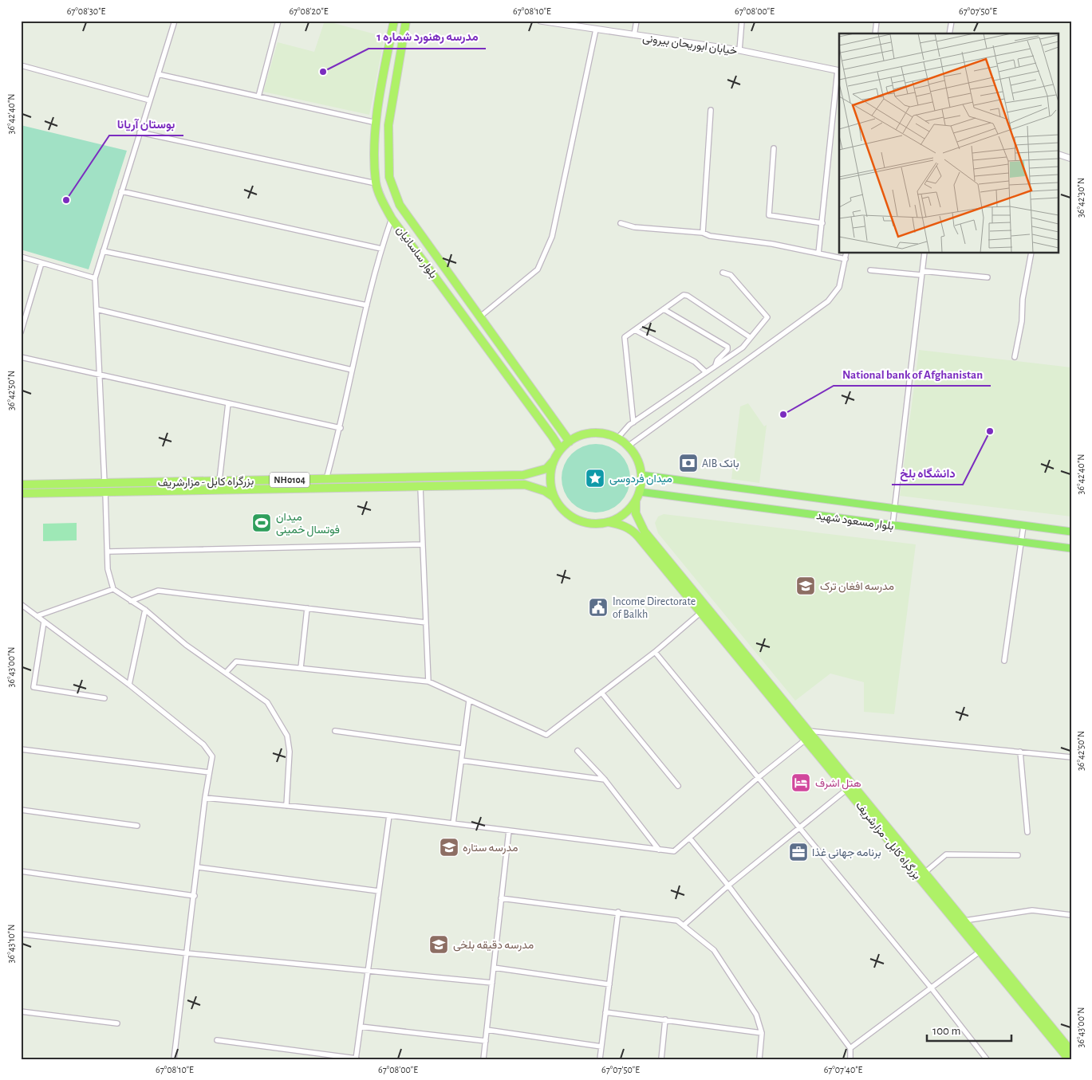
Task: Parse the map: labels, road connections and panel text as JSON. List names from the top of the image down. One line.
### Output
{"streets":{"highway":["بلوار ساسانیان","NH0104","بزرگراه کابل - مزارشریف"],"main road":["بلوار مسعود شهید"],"street":["خیابان ابوریحان بیرونی"]},"crossings":[["بلوار ساسانیان","NH0104"],["بلوار ساسانیان","بزرگراه کابل - مزارشریف"],["بلوار ساسانیان","بلوار مسعود شهید"],["NH0104","بزرگراه کابل - مزارشریف"],["NH0104","بلوار مسعود شهید"],["بزرگراه کابل - مزارشریف","بلوار مسعود شهید"]],"places":{"other":["مدرسه رهنورد شماره 1","بوستان آریانا","National bank of Afghanistan","دانشگاه بلخ"],"bank":["AIB بانک"],"place":["میدان فردوسی"],"sports":["میدان فوتسال خمینی"],"school or university":["مدرسه افغان ترک","مدرسه ستاره","مدرسه دقيقه بلخى"],"public building":["Income Directorate of Balkh"],"hotel":["هتل اشرف"],"office":["برنامه جهانی غذا"]},"scale_bar":"100 m","coordinates":["67°08'30\"E","67°08'20\"E","67°08'10\"E","67°08'00\"E","67°07'50\"E","36°42'40\"N","36°42'30\"N","36°42'50\"N","36°43'00\"N","36°43'10\"N","67°07'40\"E"]}
